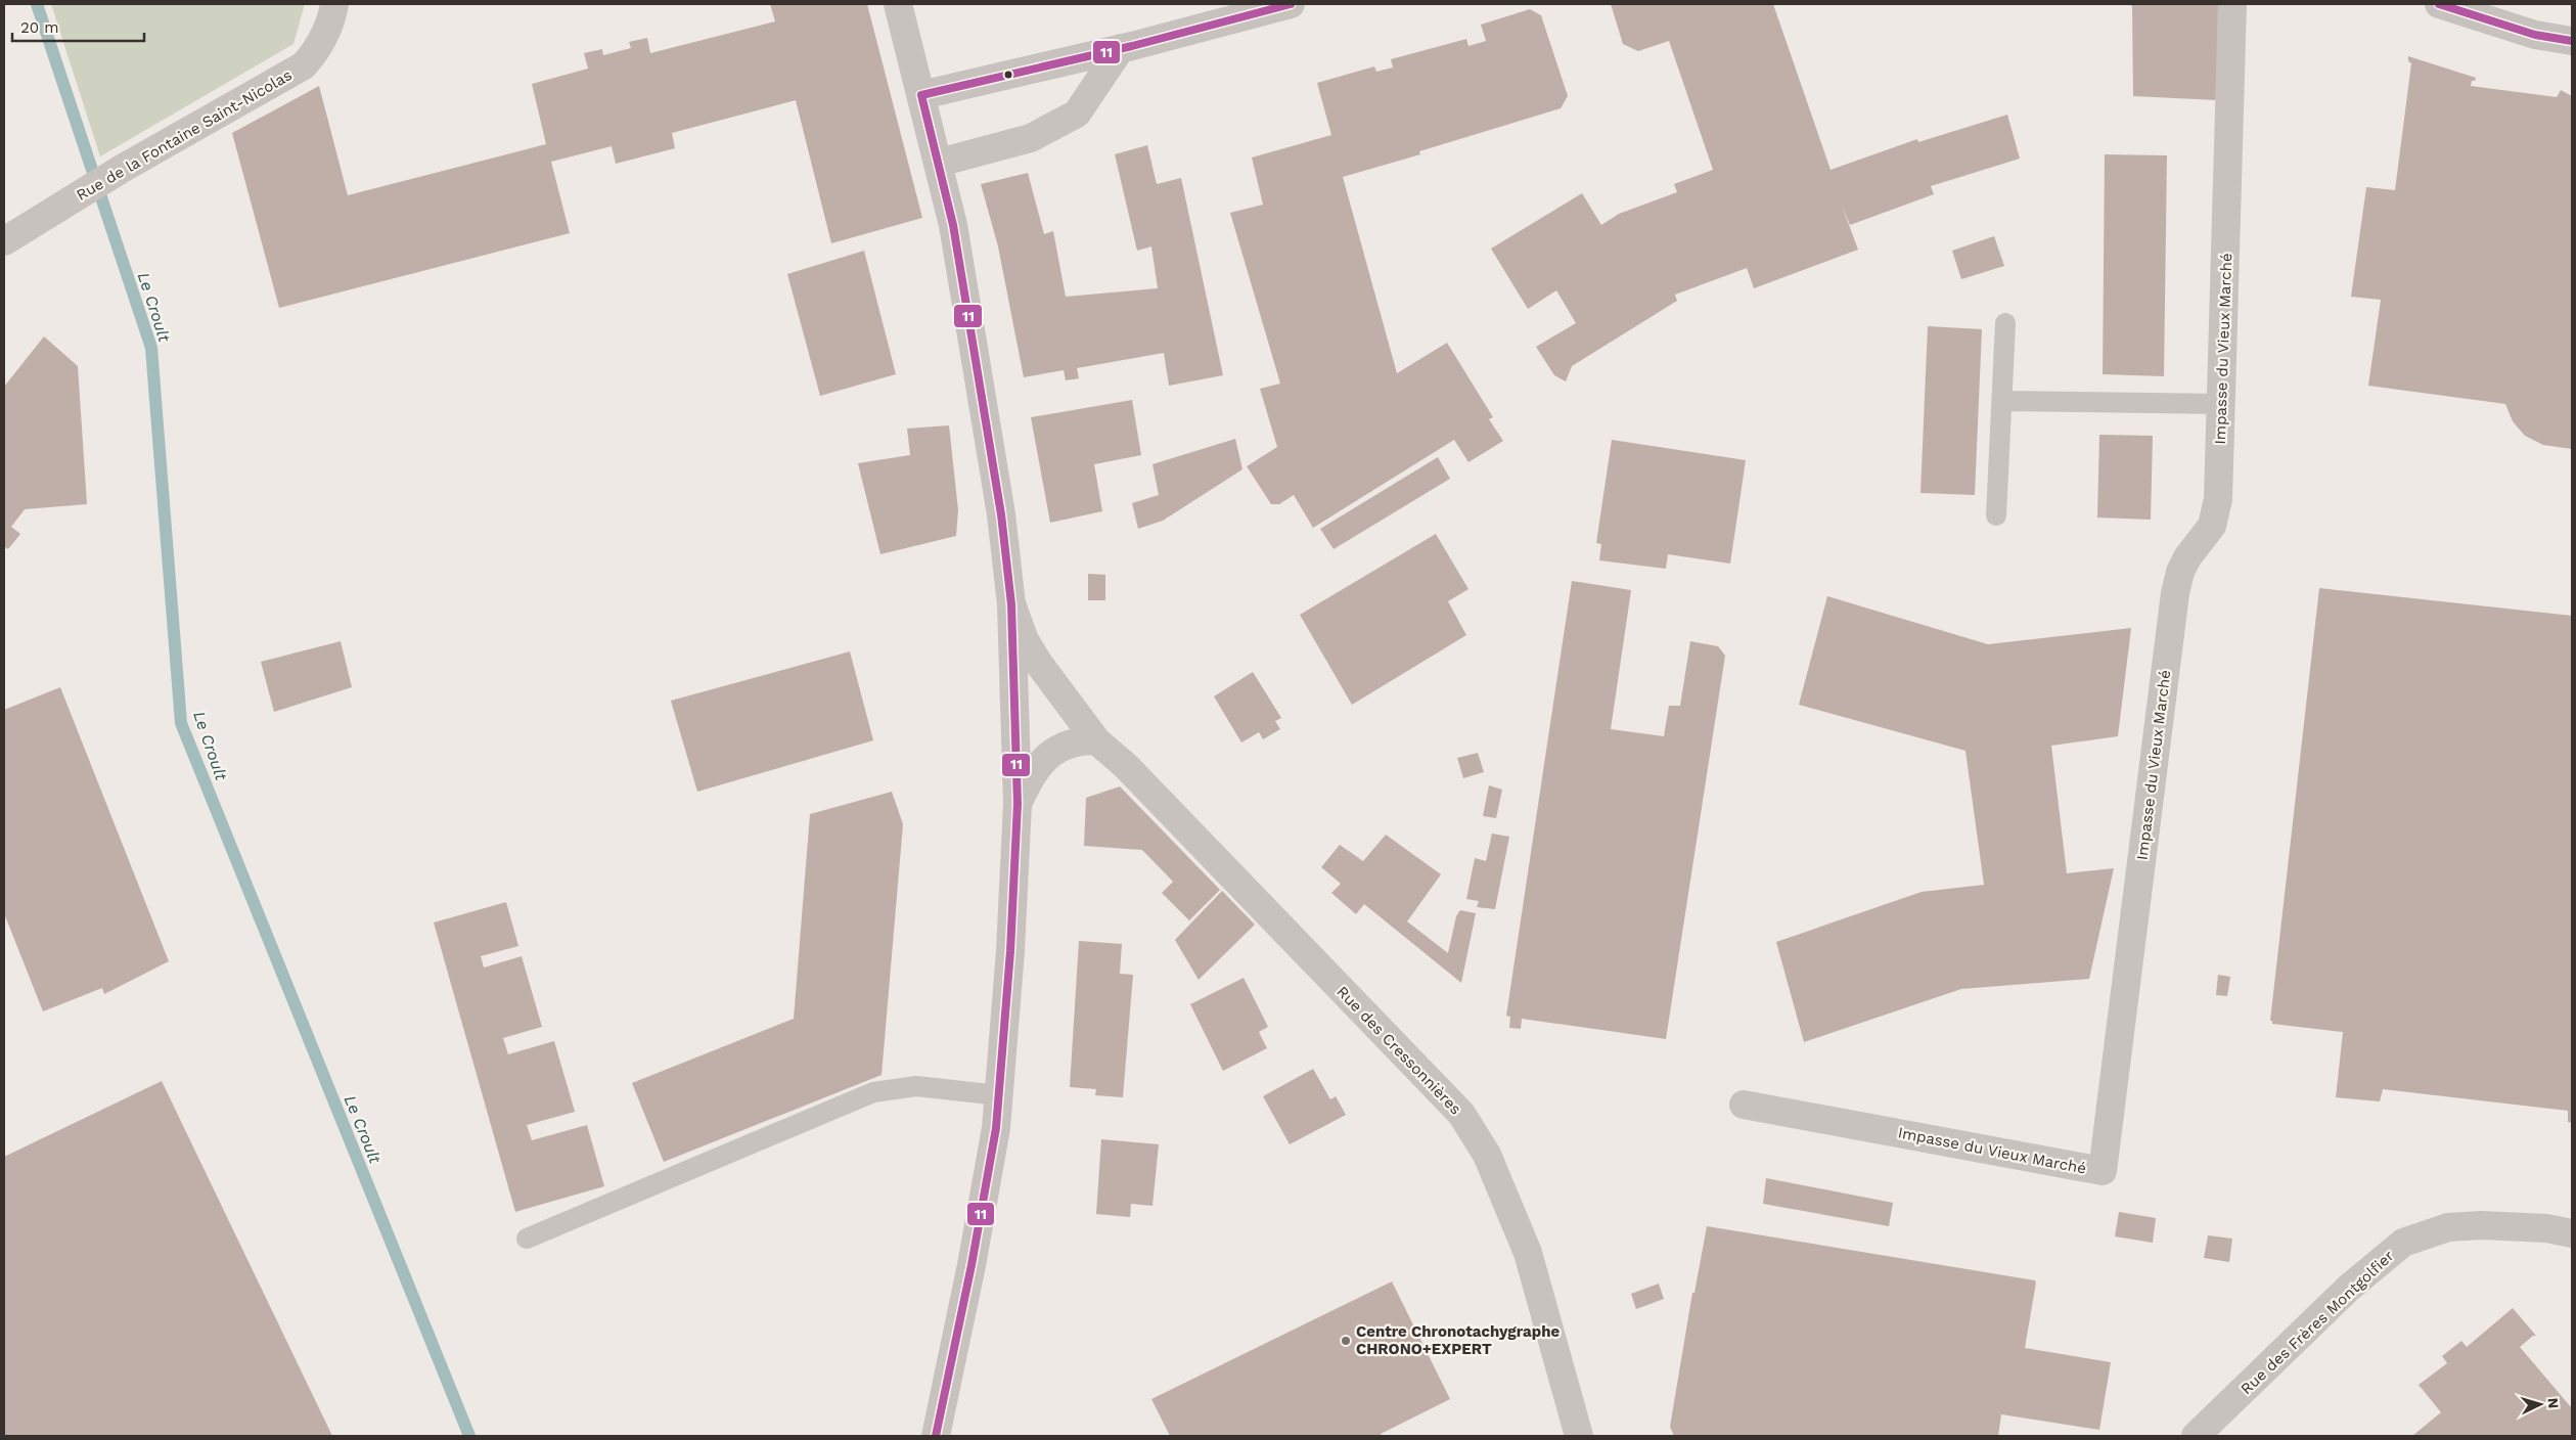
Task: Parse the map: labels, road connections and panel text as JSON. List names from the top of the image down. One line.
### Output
{"streets":{"street":["Rue de la Fontaine Saint-Nicolas","Impasse du Vieux Marché","Rue des Cressonnières","Rue des Frères Montgolfier"]},"water":["Le Croult"],"places":["Centre Chronotachygraphe CHRONO+EXPERT"],"lines":["transit line 11"],"scale_bar":"20 m","north":"right"}
